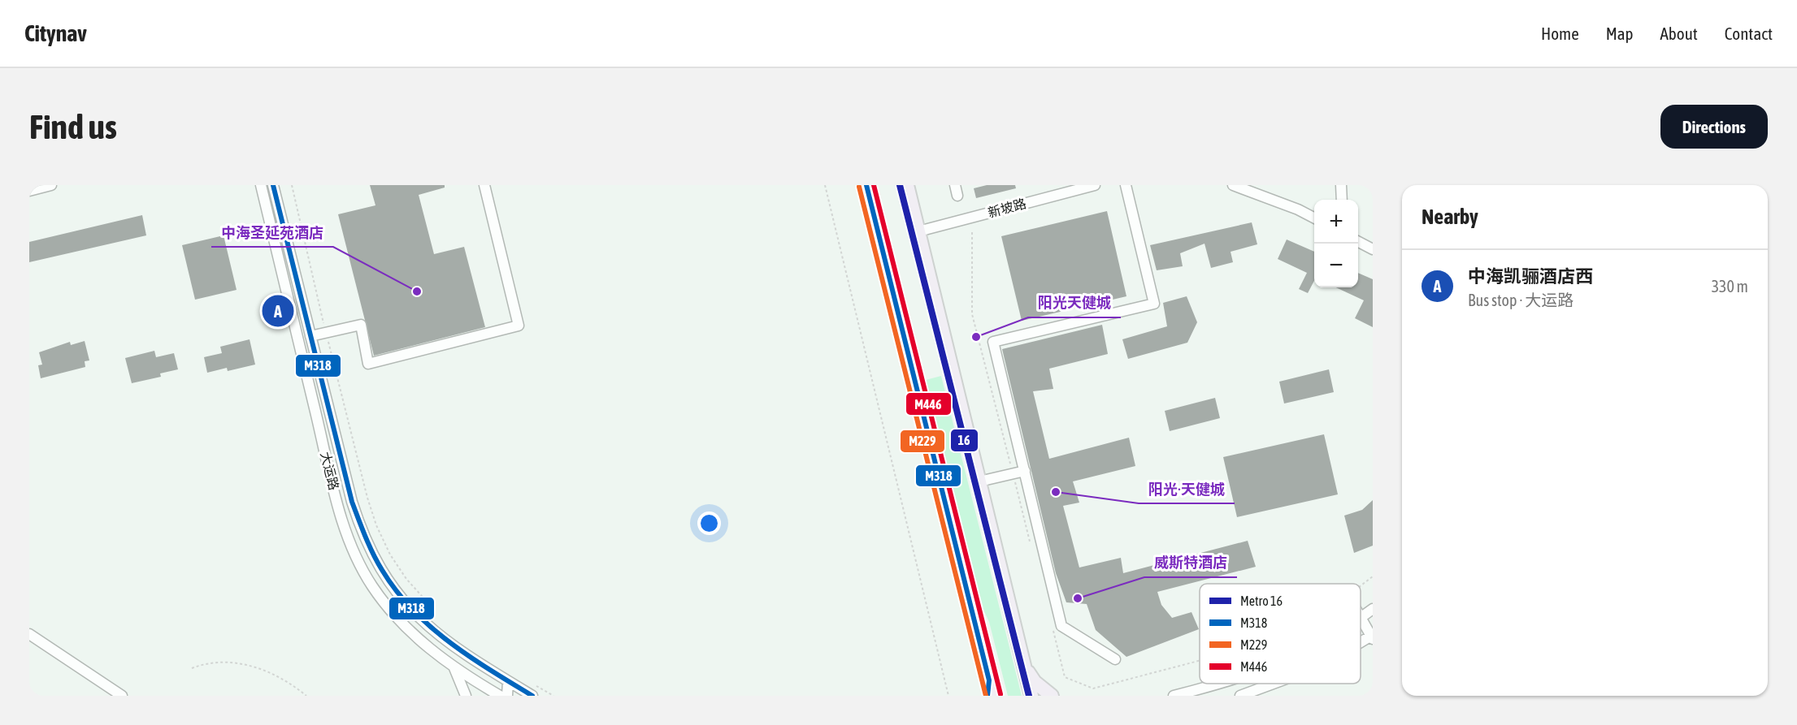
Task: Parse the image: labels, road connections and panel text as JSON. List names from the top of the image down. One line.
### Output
{"streets":{"street":["新坡路","大运路"]},"places":["中海圣延苑酒店","阳光天健城","阳光·天健城","威斯特酒店"],"lines":["metro line 16","transit line M318","transit line M446","transit line M229"],"legend":["Metro 16","M318","M229","M446"],"page":{"header":"Citynav","nav":["Home","Map","About","Contact"],"buttons":"Directions","title":"Find us","heading":"Nearby","map_buttons":["+","−"],"list":[{"mark":"A","name":"中海凯骊酒店西","note":"Bus stop · 大运路","value":"330 m"}],"pins":"A"}}
